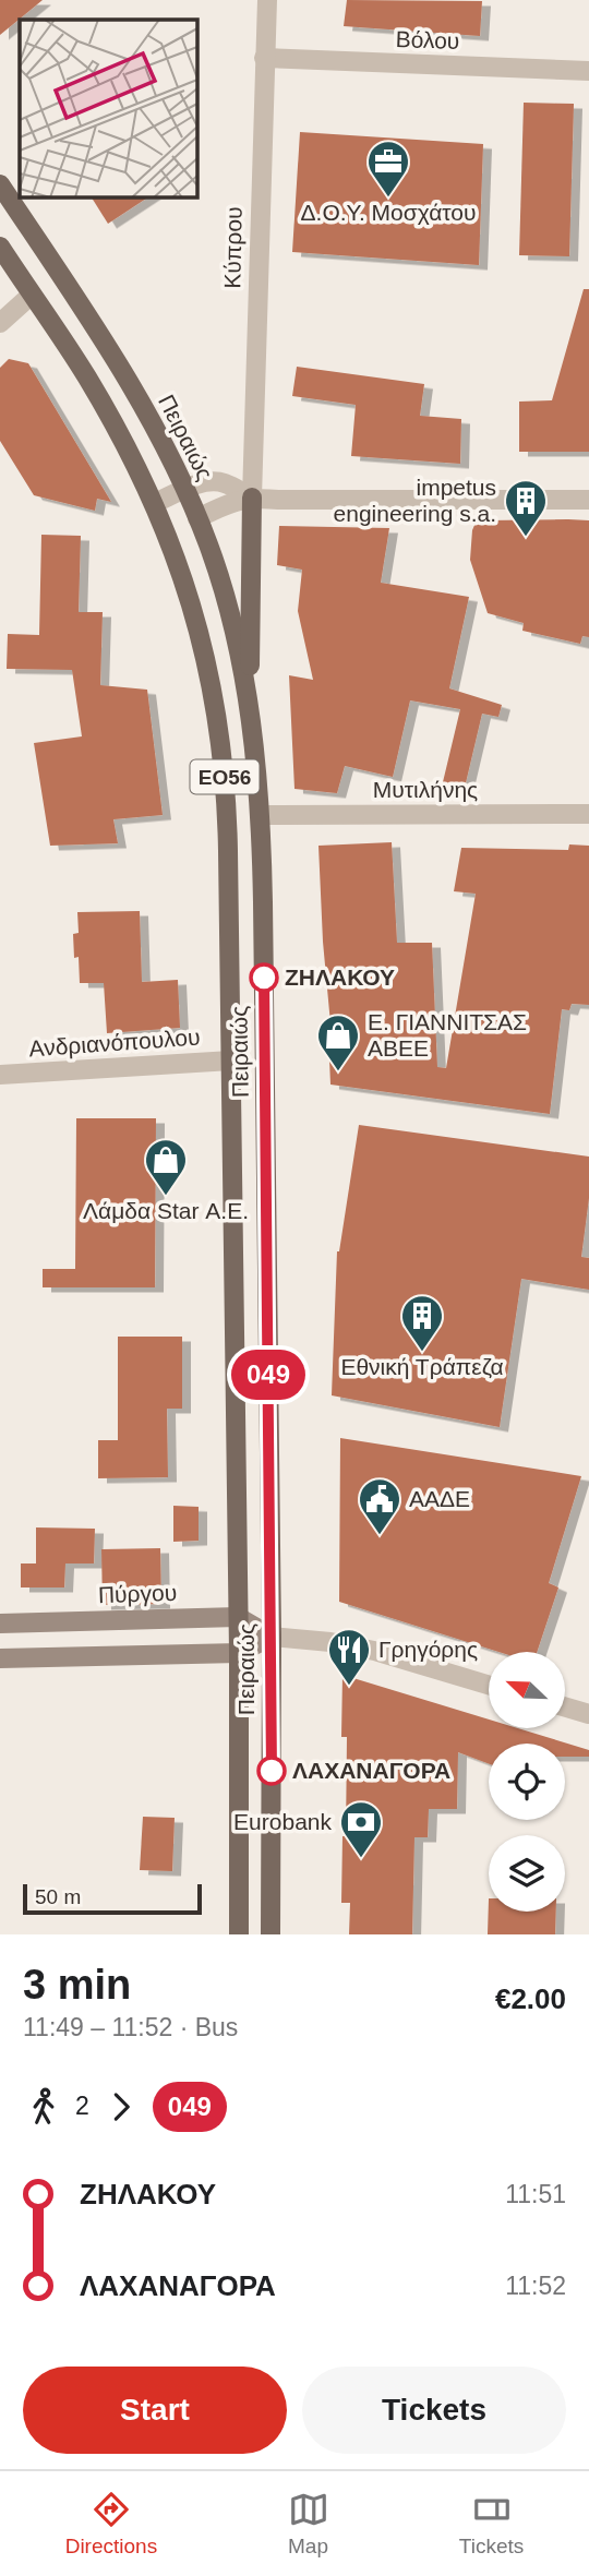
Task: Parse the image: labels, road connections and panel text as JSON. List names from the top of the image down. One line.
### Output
{"streets":{"main road":["Πειραιώς","ΕΟ56"],"street":["Βόλου","Κύπρου","Μυτιλήνης","Ανδριανόπουλου","Πύργου"]},"crossings":[["Βόλου","Κύπρου"],["Πειραιώς","Μυτιλήνης"],["Πειραιώς","Ανδριανόπουλου"],["Πειραιώς","Πύργου"]],"places":{"office":["Δ.Ο.Υ. Μοσχάτου"],"building":["impetus engineering s.a.","Εθνική Τράπεζα"],"other":["ΖΗΛΑΚΟΥ","ΛΑΧΑΝΑΓΟΡΑ"],"shop":["Ε. ΓΙΑΝΝΙΤΣΑΣ ΑΒΕΕ","Λάμδα Star Α.Ε."],"public building":["ΑΑΔΕ"],"restaurant":["Γρηγόρης"],"bank":["Eurobank"]},"lines":["bus line 049"],"scale_bar":"50 m","north":"top left","page":{"on_map":"049","scale":"50 m","heading":["3 min","11:49 – 11:52 · Bus","€2.00"],"legs":["2","049"],"list":[{"name":"ΖΗΛΑΚΟΥ","value":"11:51"},{"name":"ΛΑΧΑΝΑΓΟΡΑ","value":"11:52"}],"buttons":["Start","Tickets"],"tabs":["Directions","Map","Tickets"]}}
